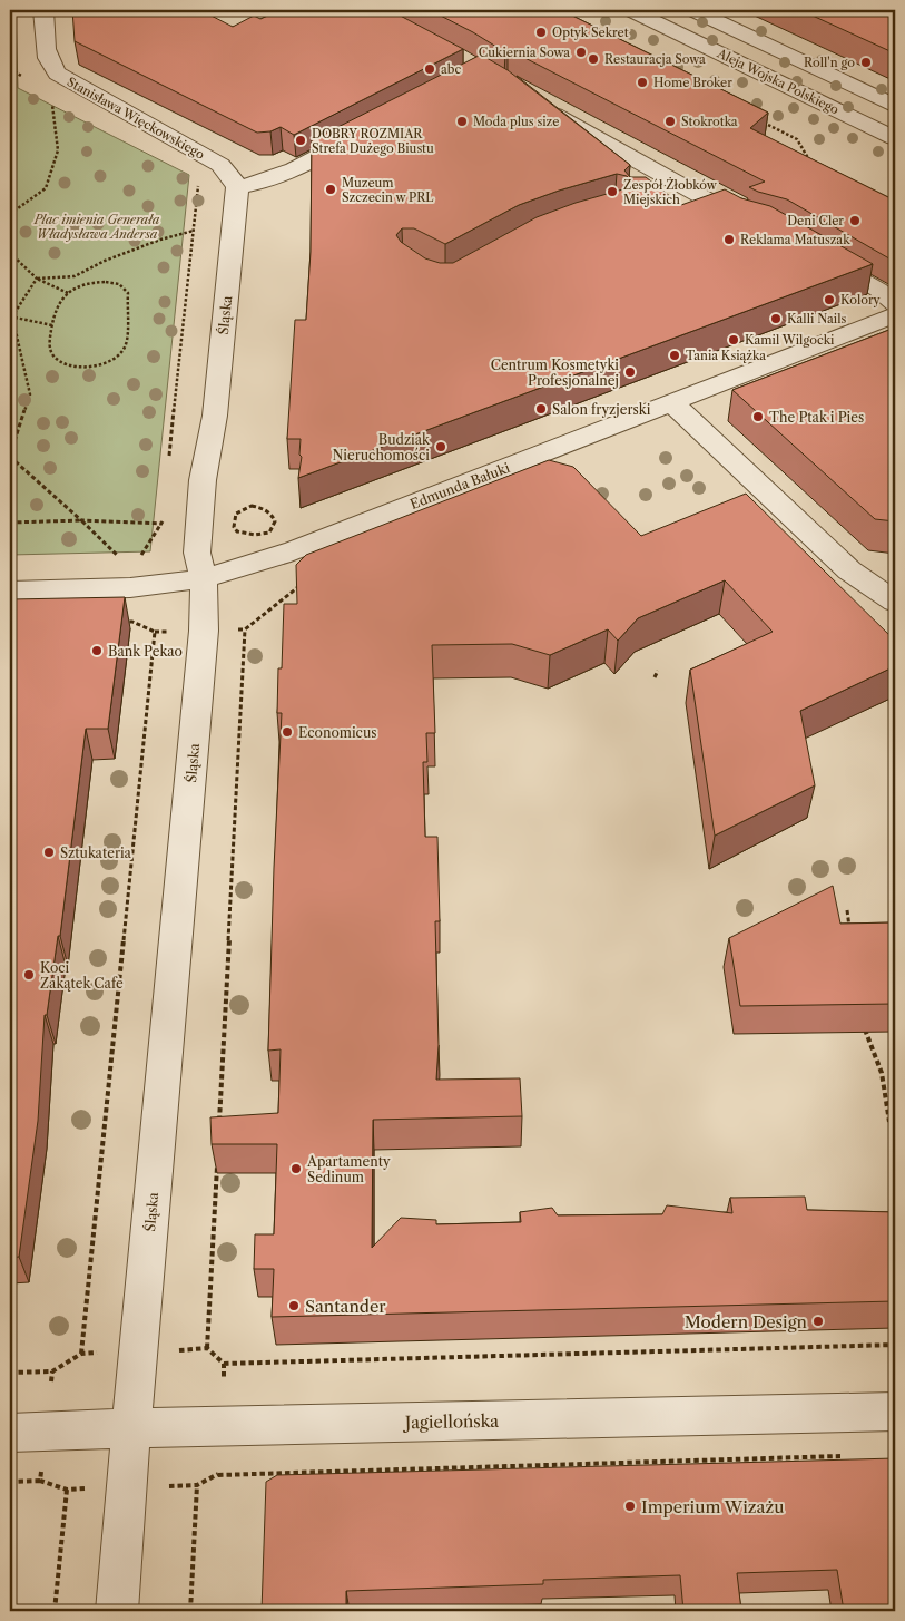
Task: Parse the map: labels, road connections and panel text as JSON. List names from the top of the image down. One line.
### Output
{"streets":{"street":["Aleja Wojska Polskiego","Stanisława Więckowskiego","Śląska","Edmunda Bałuki","Jagiellońska"]},"crossings":[["Stanisława Więckowskiego","Śląska"],["Śląska","Edmunda Bałuki"],["Śląska","Jagiellońska"]],"parks":["Plac imienia Generała Władysława Andersa"],"places":["Optyk Sekret","Cukiernia Sowa","Restauracja Sowa","Roll'n go","abc","Home Broker","Moda plus size","Stokrotka","DOBRY ROZMIAR Strefa Dużego Biustu","Muzeum Szczecin w PRL","Zespół Żłobków Miejskich","Deni Cler","Reklama Matuszak","Kolory","Kalli Nails","Kamil Wilgocki","Tania Książka","Centrum Kosmetyki Profesjonalnej","Salon fryzjerski","The Ptak i Pies","Budziak Nieruchomości","Bank Pekao","Economicus","Sztukateria","Koci Zakątek Cafe","Apartamenty Sedinum","Santander","Modern Design","Imperium Wizażu"]}
